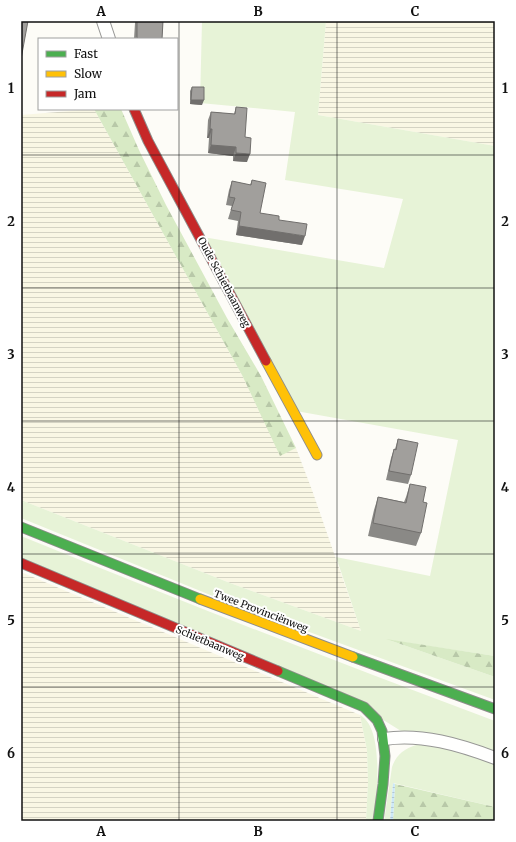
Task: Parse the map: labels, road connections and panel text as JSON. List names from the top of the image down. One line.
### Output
{"streets":{"street":["Oude Schietbaanweg","Twee Provinciënweg","Schietbaanweg"]},"legend":["Fast","Slow","Jam"],"grid":{"columns":["A","B","C"],"rows":["1","2","3","4","5","6"]}}
